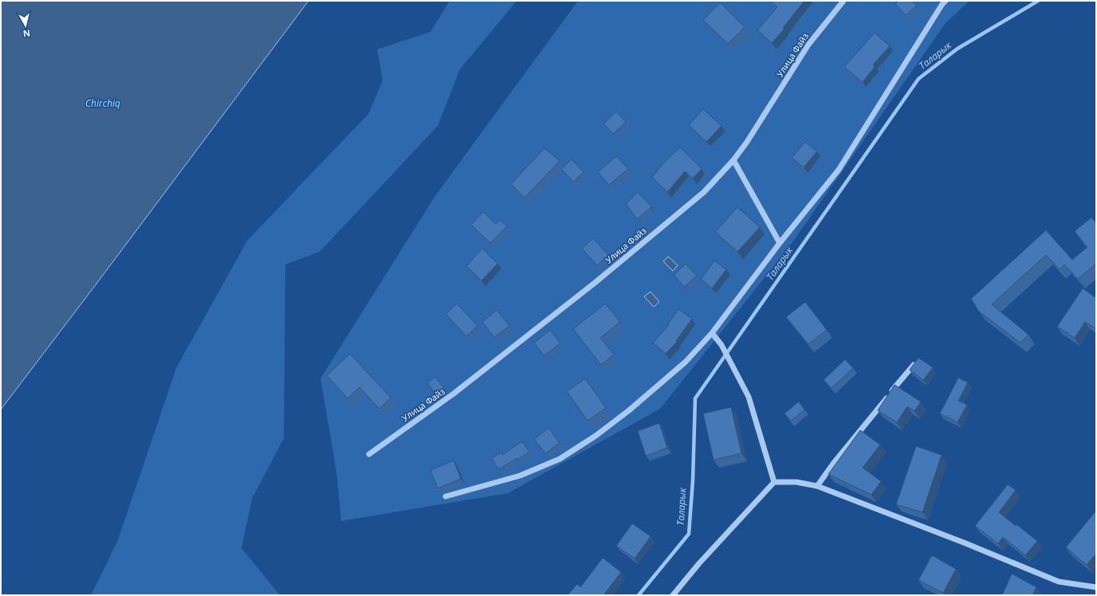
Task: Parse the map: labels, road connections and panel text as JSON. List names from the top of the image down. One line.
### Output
{"streets":{"street":["Улица Файз"]},"water":["Таларык","Chirchiq"],"north":"bottom"}
